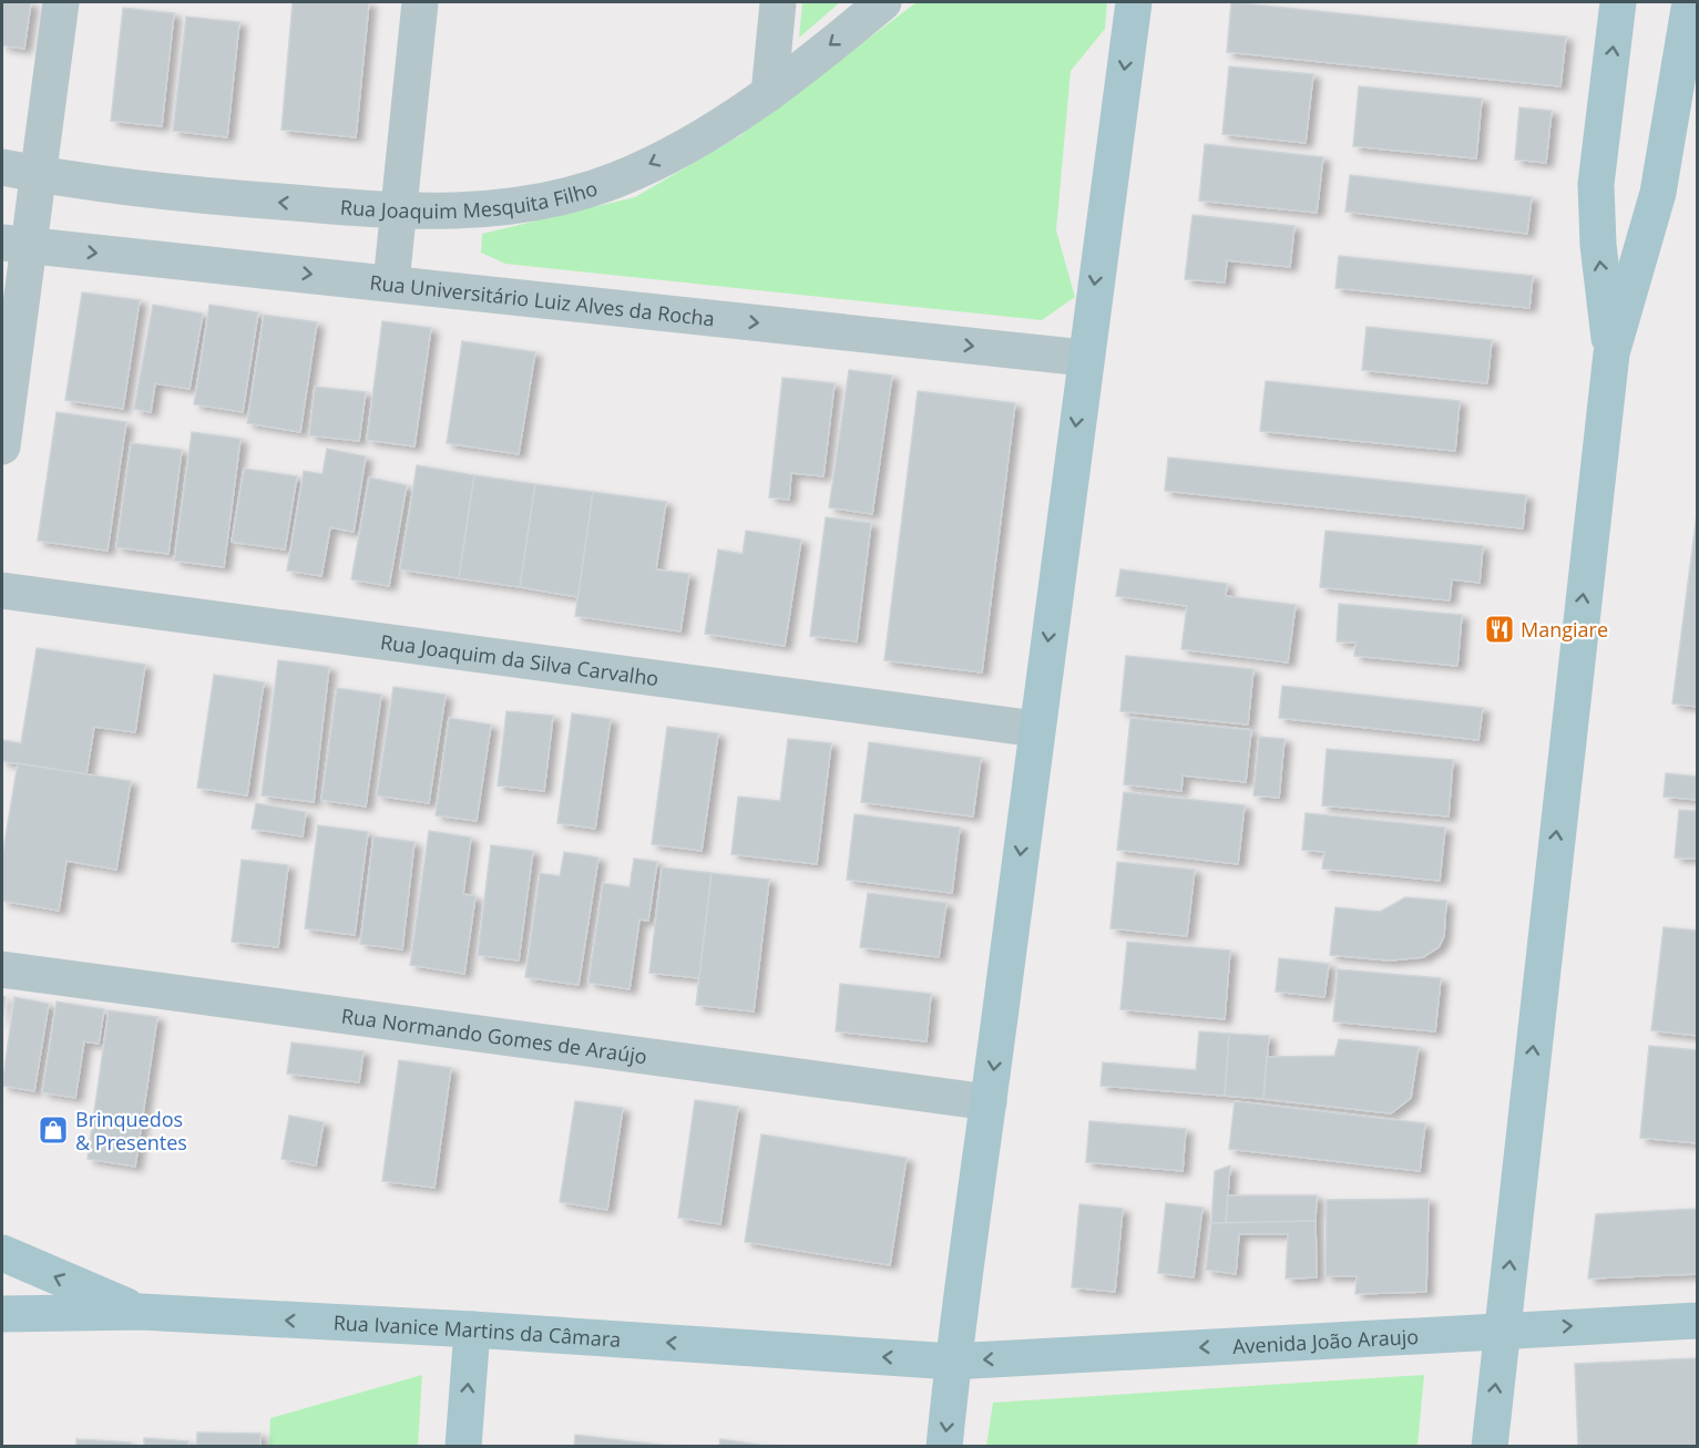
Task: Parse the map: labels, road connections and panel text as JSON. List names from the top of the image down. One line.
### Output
{"streets":{"main road":["Rua Ivanice Martins da Câmara","Avenida João Araujo"],"street":["Rua Joaquim Mesquita Filho","Rua Universitário Luiz Alves da Rocha","Rua Joaquim da Silva Carvalho","Rua Normando Gomes de Araújo"]},"crossings":[["Rua Ivanice Martins da Câmara","Avenida João Araujo"]],"one_way":["Rua Joaquim Mesquita Filho","Rua Universitário Luiz Alves da Rocha","Rua Ivanice Martins da Câmara"],"places":{"restaurant":["Mangiare"],"shop":["Brinquedos & Presentes"]}}
